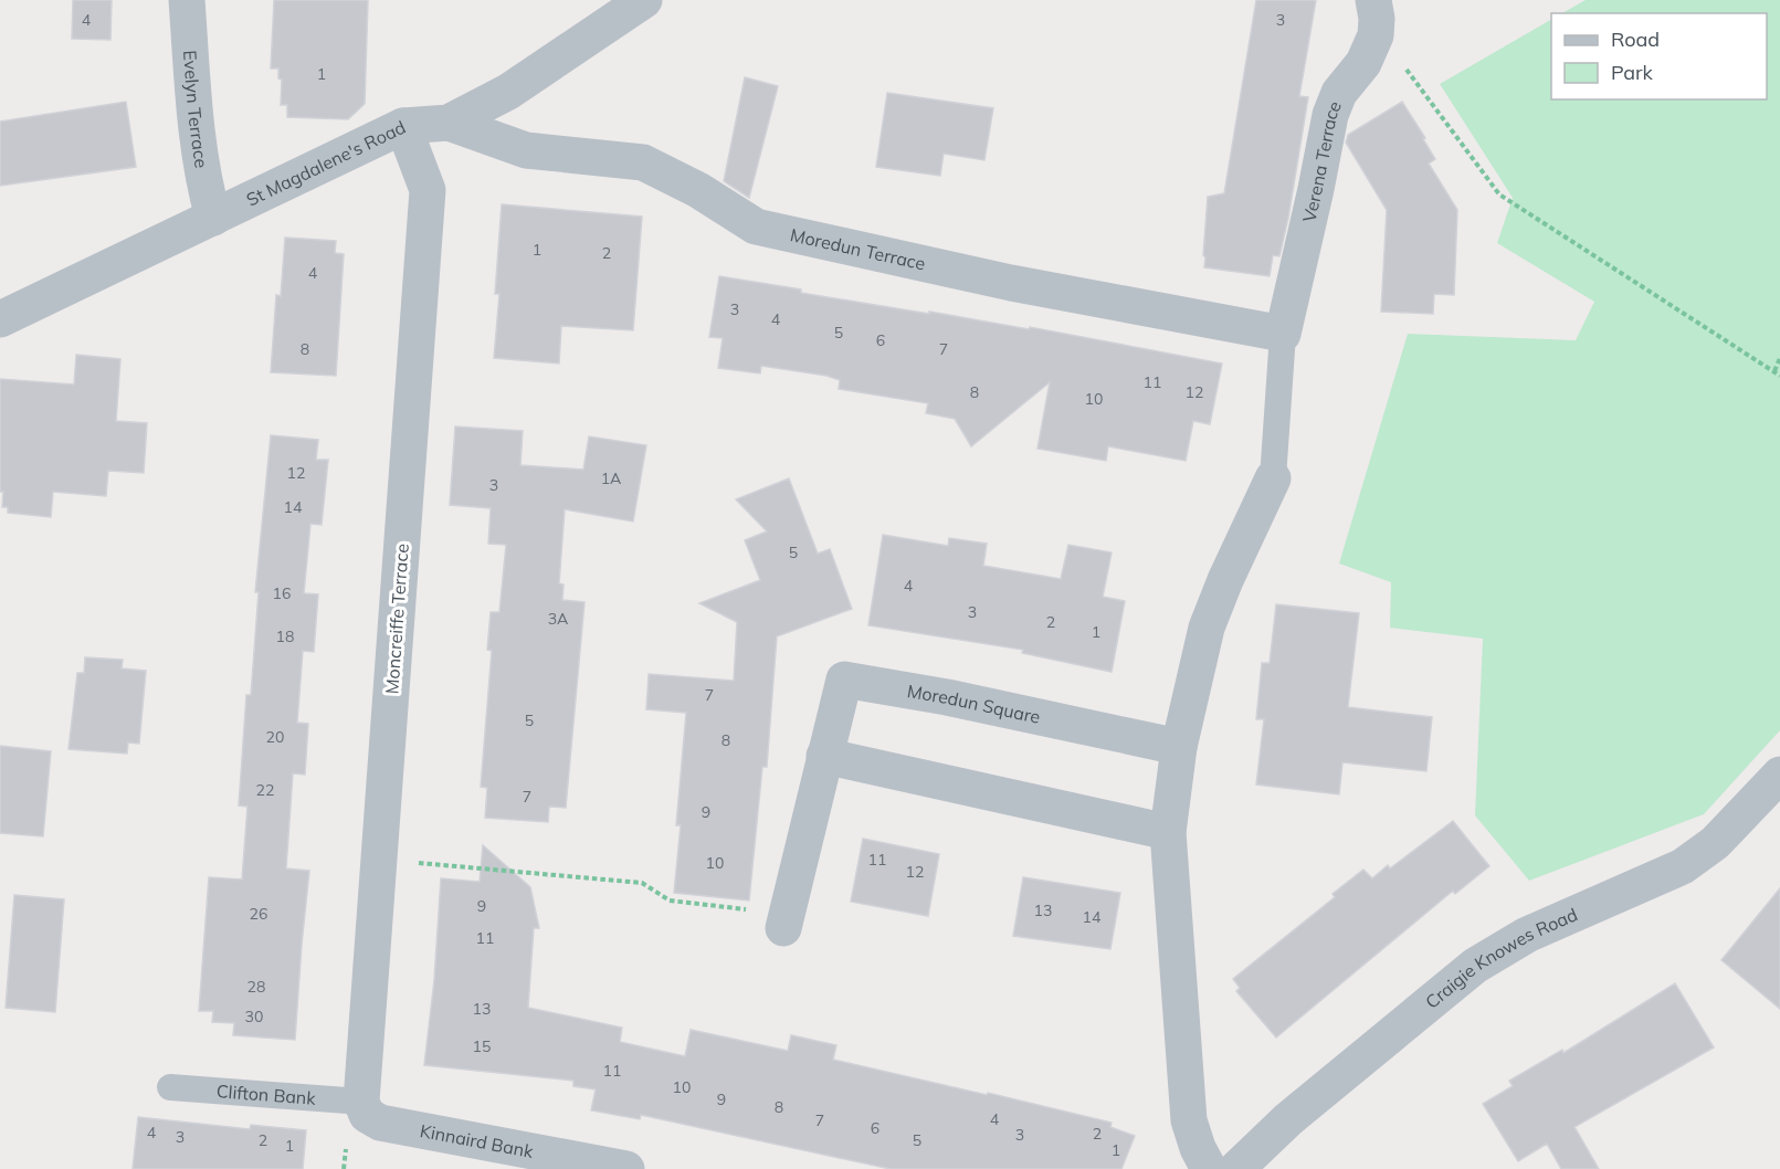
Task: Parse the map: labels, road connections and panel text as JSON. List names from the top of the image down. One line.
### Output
{"streets":{"street":["Evelyn Terrace","Verena Terrace","St Magdalene's Road","Moredun Terrace","Moncreiffe Terrace","Moredun Square","Craigie Knowes Road","Kinnaird Bank"],"lane":["Clifton Bank"]},"crossings":[["Evelyn Terrace","St Magdalene's Road"],["Verena Terrace","Moredun Terrace"],["St Magdalene's Road","Moredun Terrace"],["St Magdalene's Road","Moncreiffe Terrace"],["Moncreiffe Terrace","Clifton Bank"],["Moncreiffe Terrace","Kinnaird Bank"],["Clifton Bank","Kinnaird Bank"]],"house_numbers":["4","3","1","1","2","4","3","4","5","6","8","7","11","8","12","10","12","1A","3","14","5","4","16","3","3A","2","1","18","7","5","20","8","22","7","9","11","10","12","9","13","26","14","11","28","13","30","15","11","10","9","8","4","7","6","4","2","3","3","2","5","1","1"],"legend":["Road","Park"]}
